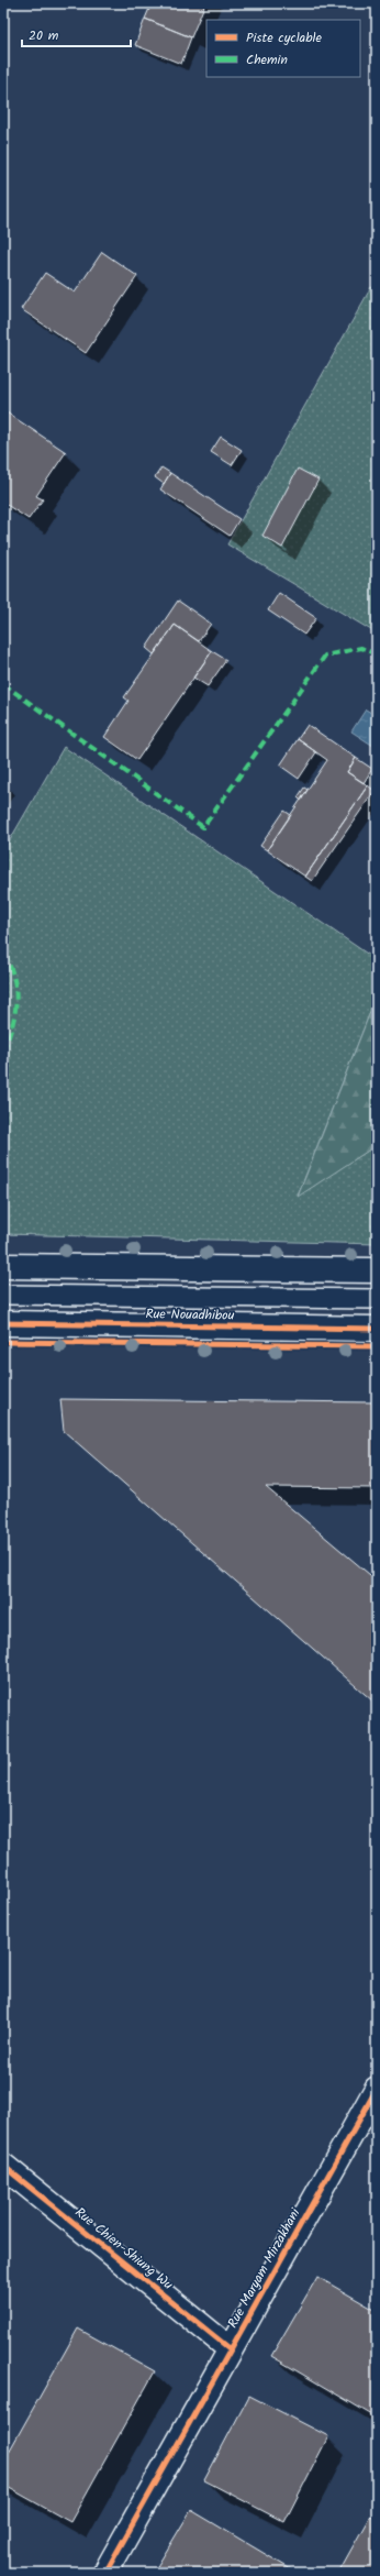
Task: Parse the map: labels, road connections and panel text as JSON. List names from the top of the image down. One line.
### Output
{"streets":{"street":["Rue Nouadhibou","Rue Chien-Shiung Wu","Rue Maryam Mirzakhani"]},"crossings":[["Rue Chien-Shiung Wu","Rue Maryam Mirzakhani"]],"legend":["Piste cyclable","Chemin"],"scale_bar":"20 m"}
